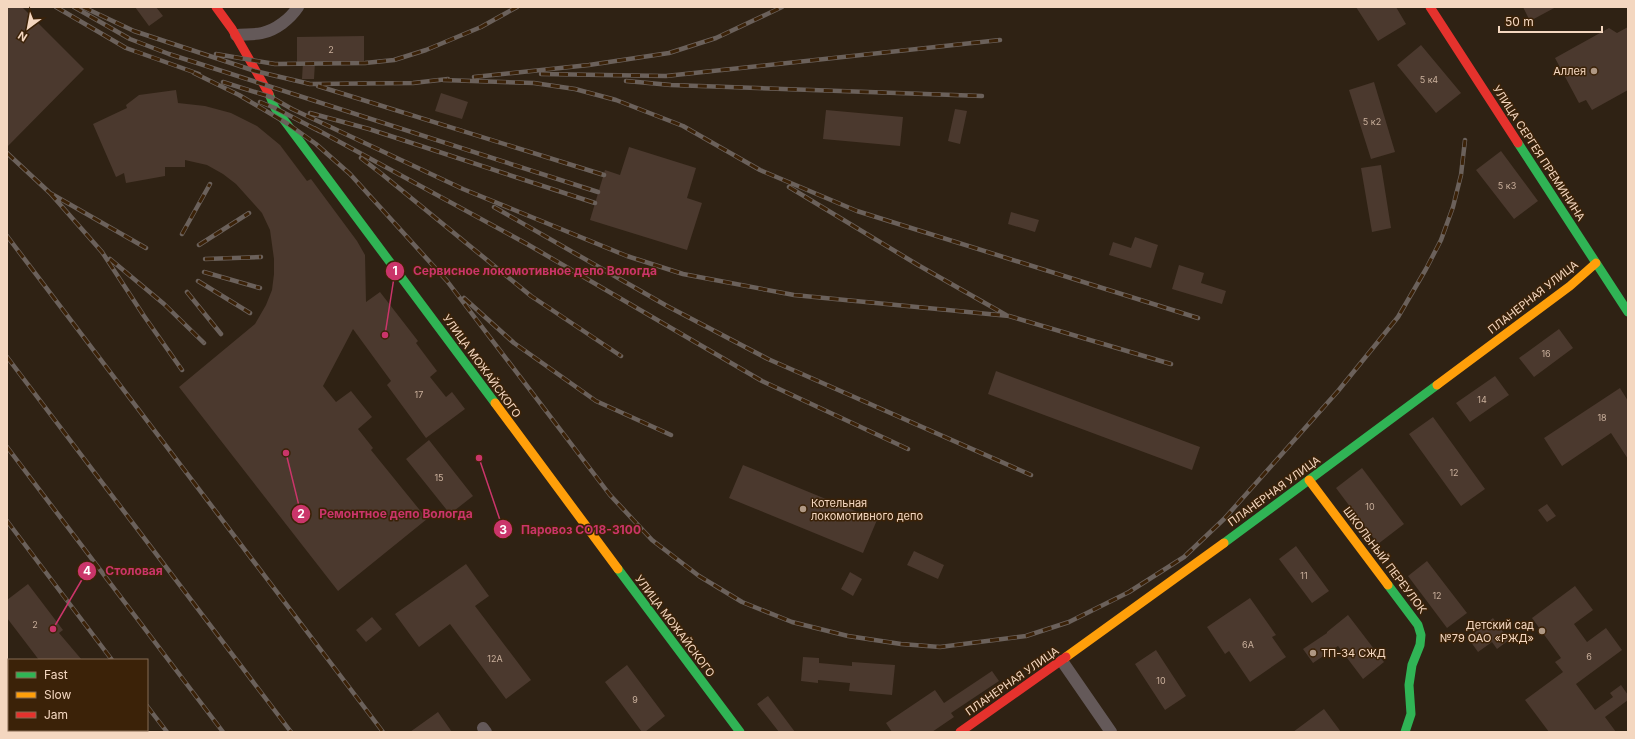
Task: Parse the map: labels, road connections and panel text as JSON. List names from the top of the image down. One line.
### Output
{"streets":{"street":["УЛИЦА СЕРГЕЯ ПРЕМИНИНА","ПЛАНЕРНАЯ УЛИЦА","УЛИЦА МОЖАЙСКОГО","ШКОЛЬНЫЙ ПЕРЕУЛОК"]},"crossings":[["УЛИЦА СЕРГЕЯ ПРЕМИНИНА","ПЛАНЕРНАЯ УЛИЦА"],["ПЛАНЕРНАЯ УЛИЦА","ШКОЛЬНЫЙ ПЕРЕУЛОК"]],"places":["Аллея","Сервисное локомотивное депо Вологда","Ремонтное депо Вологда","Паровоз СО18-3100","Котельная локомотивного депо","Столовая","Детский сад №79 ОАО «РЖД»","ТП-34 СЖД"],"house_numbers":["2","5 к4","5 к2","5 к3","16","17","14","18","12","15","10","11","12","2","6А","6","12А","10","9"],"legend":["Fast","Slow","Jam"],"scale_bar":"50 m","north":"bottom left"}
